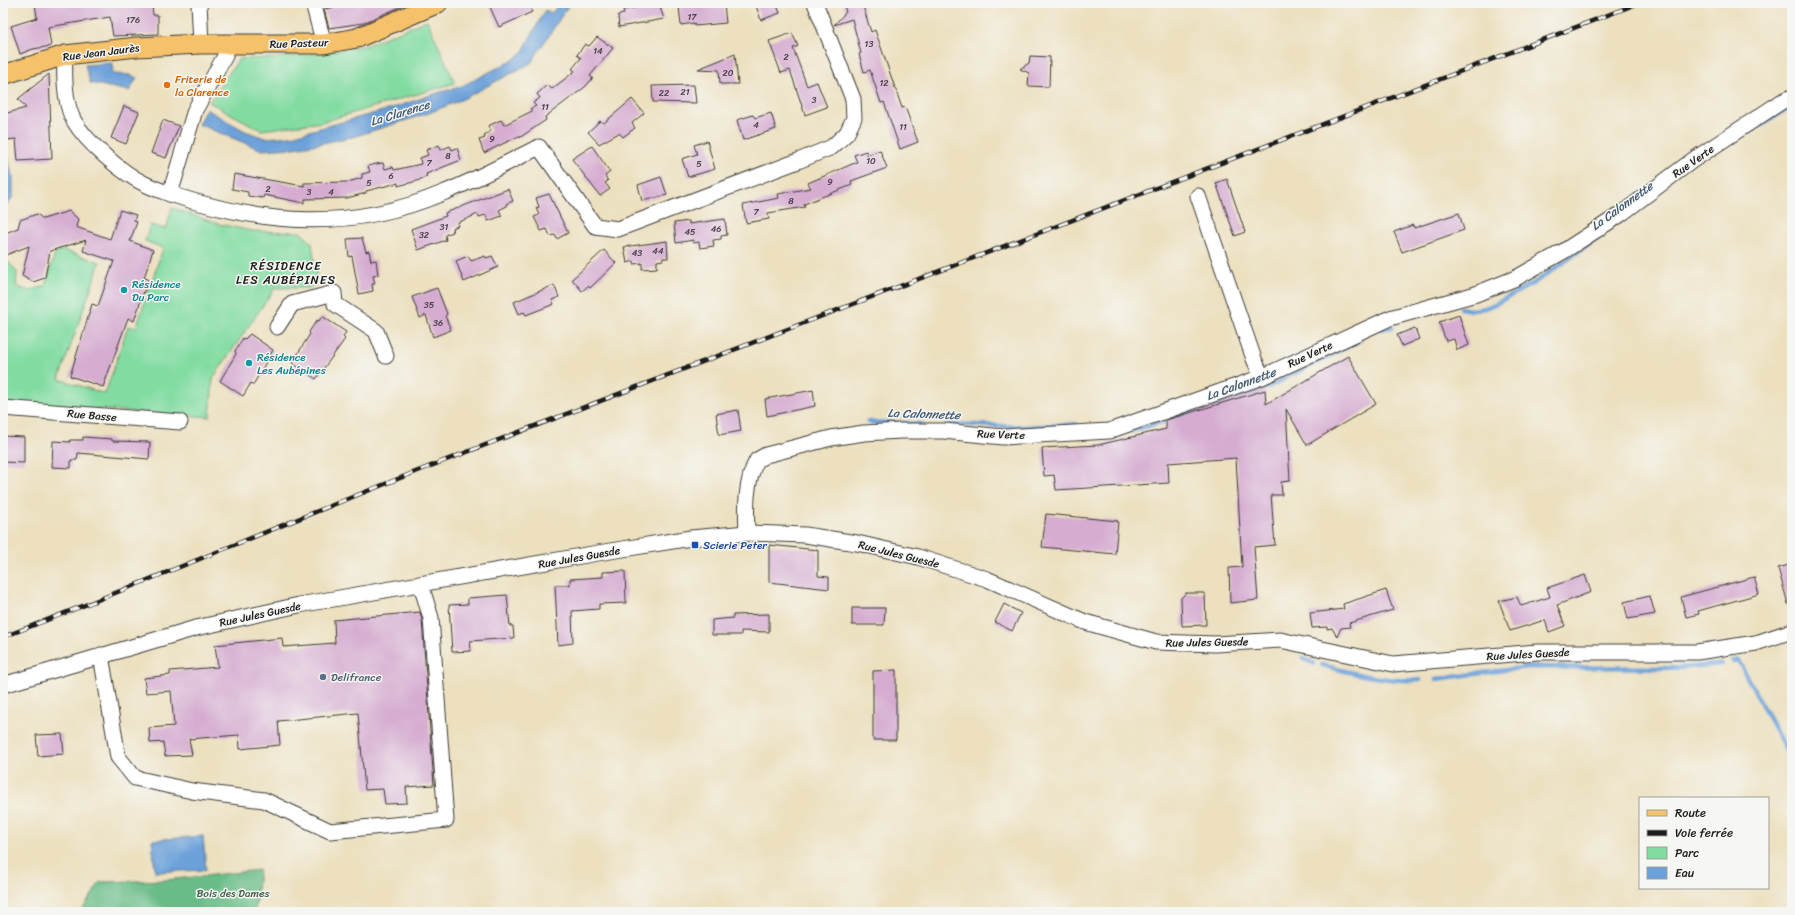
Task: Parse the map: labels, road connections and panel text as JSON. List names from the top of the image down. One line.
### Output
{"streets":{"main road":["Rue Pasteur","Rue Jean Jaurès"],"street":["Rue Verte","Rue Basse","Rue Jules Guesde"]},"crossings":[["Rue Pasteur","Rue Jean Jaurès"],["Rue Verte","Rue Jules Guesde"]],"districts":["RÉSIDENCE LES AUBÉPINES"],"water":["La Clarence","La Calonnette"],"parks":["Bois des Dames"],"places":{"other":["Friterie de la Clarence","Résidence Du Parc","Résidence Les Aubépines","Delifrance"],"transit":["Scierie Peter"]},"house_numbers":["17","176","13","14","2","20","12","21","22","3","11","4","11","9","8","10","7","5","6","9","5","2","3","4","8","7","31","46","45","32","44","43","35","36"],"legend":["Route","Voie ferrée","Parc","Eau"]}
